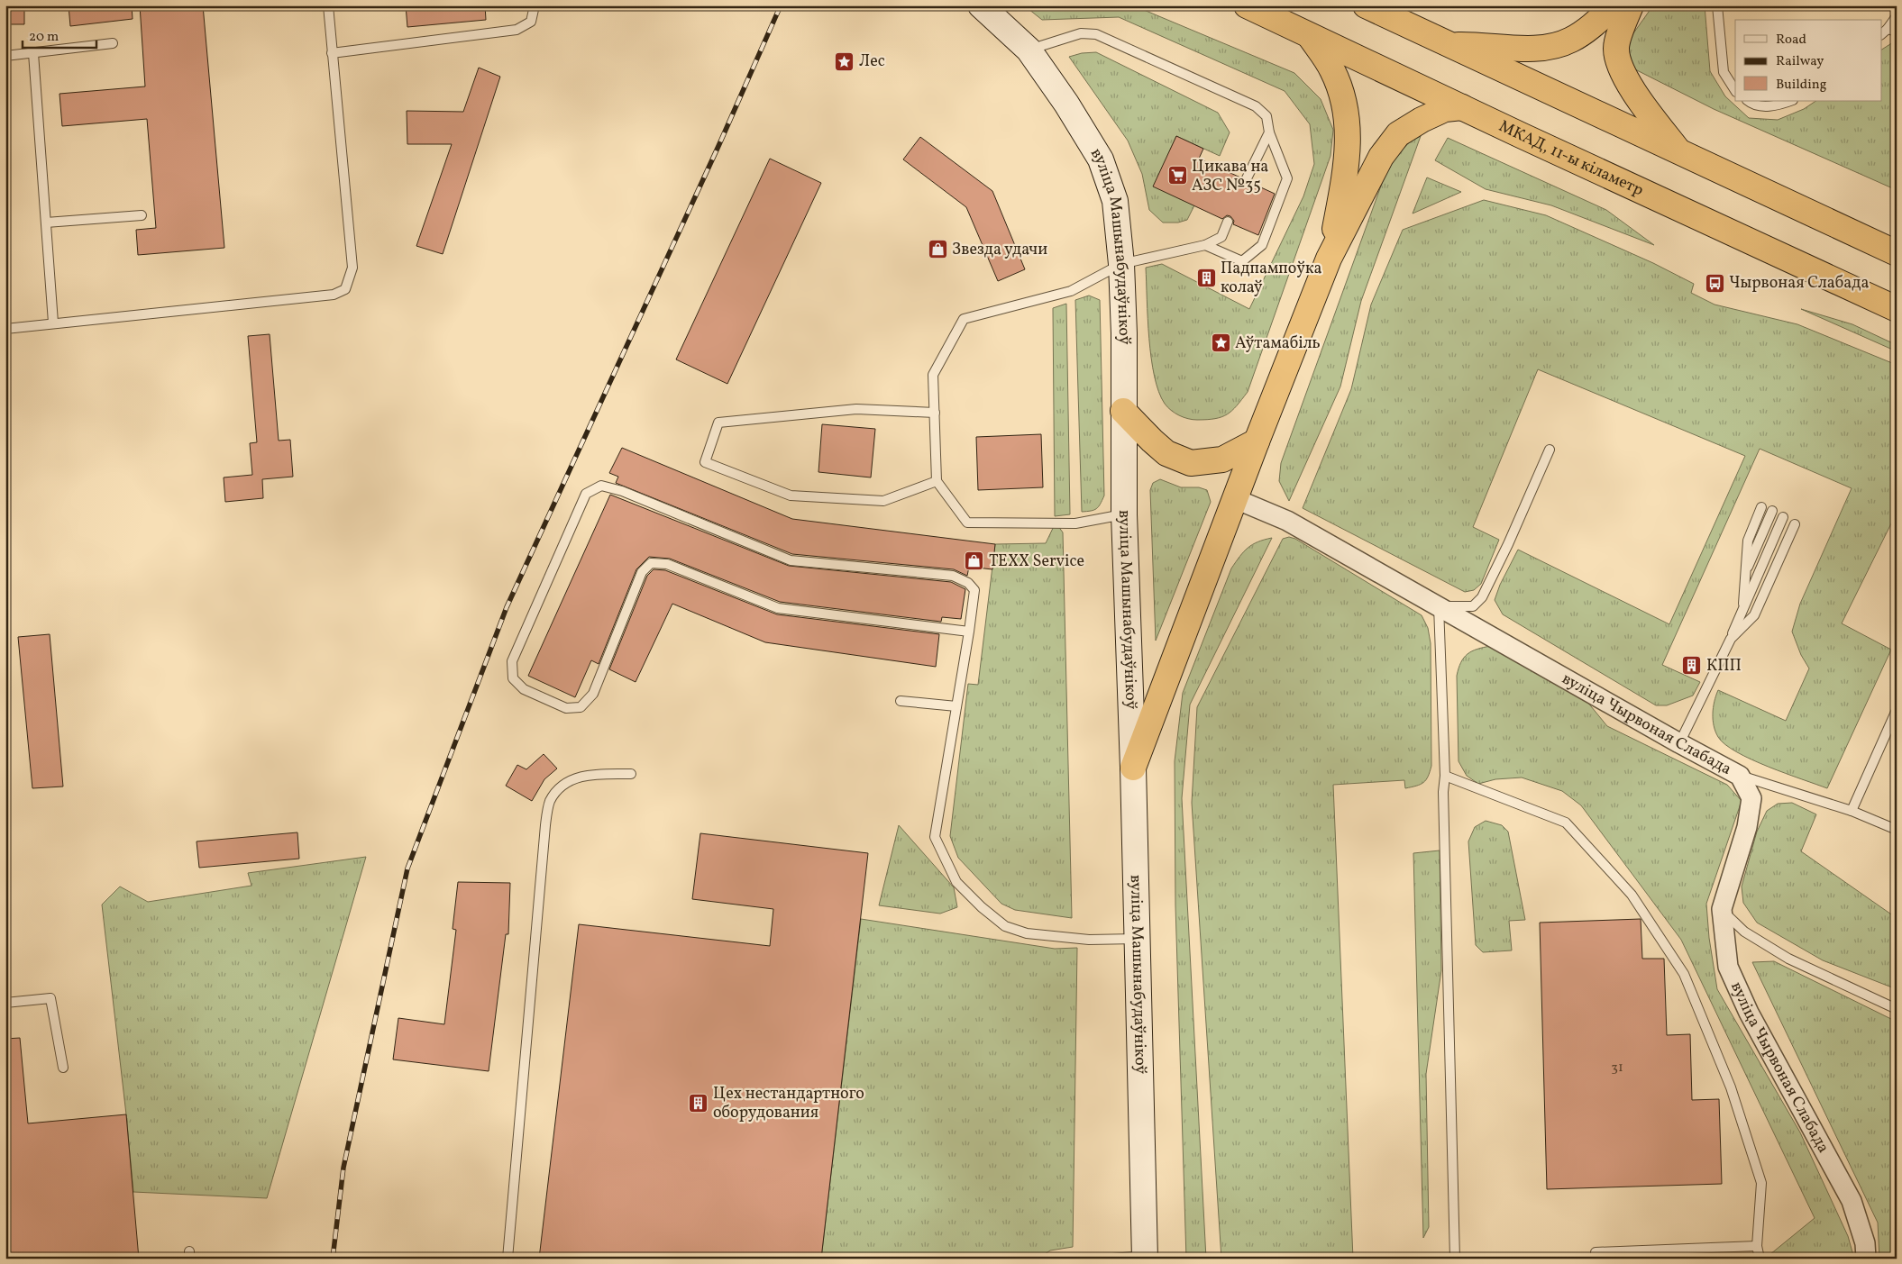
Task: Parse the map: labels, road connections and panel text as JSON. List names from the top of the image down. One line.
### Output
{"streets":{"highway":["МКАД, 11-ы кіламетр"],"main road":["вуліца Машынабудаўнікоў"],"street":["вуліца Чырвоная Слабада"]},"places":{"place":["Лес","Аўтамабіль"],"supermarket":["Цикава на АЗС №35"],"shop":["Звезда удачи","TEXX Service"],"building":["Падпампоўка колаў","КПП","Цех нестандартного оборудования"],"bus stop":["Чырвоная Слабада"]},"house_numbers":["31"],"legend":["Road","Railway","Building"],"scale_bar":"20 m"}
